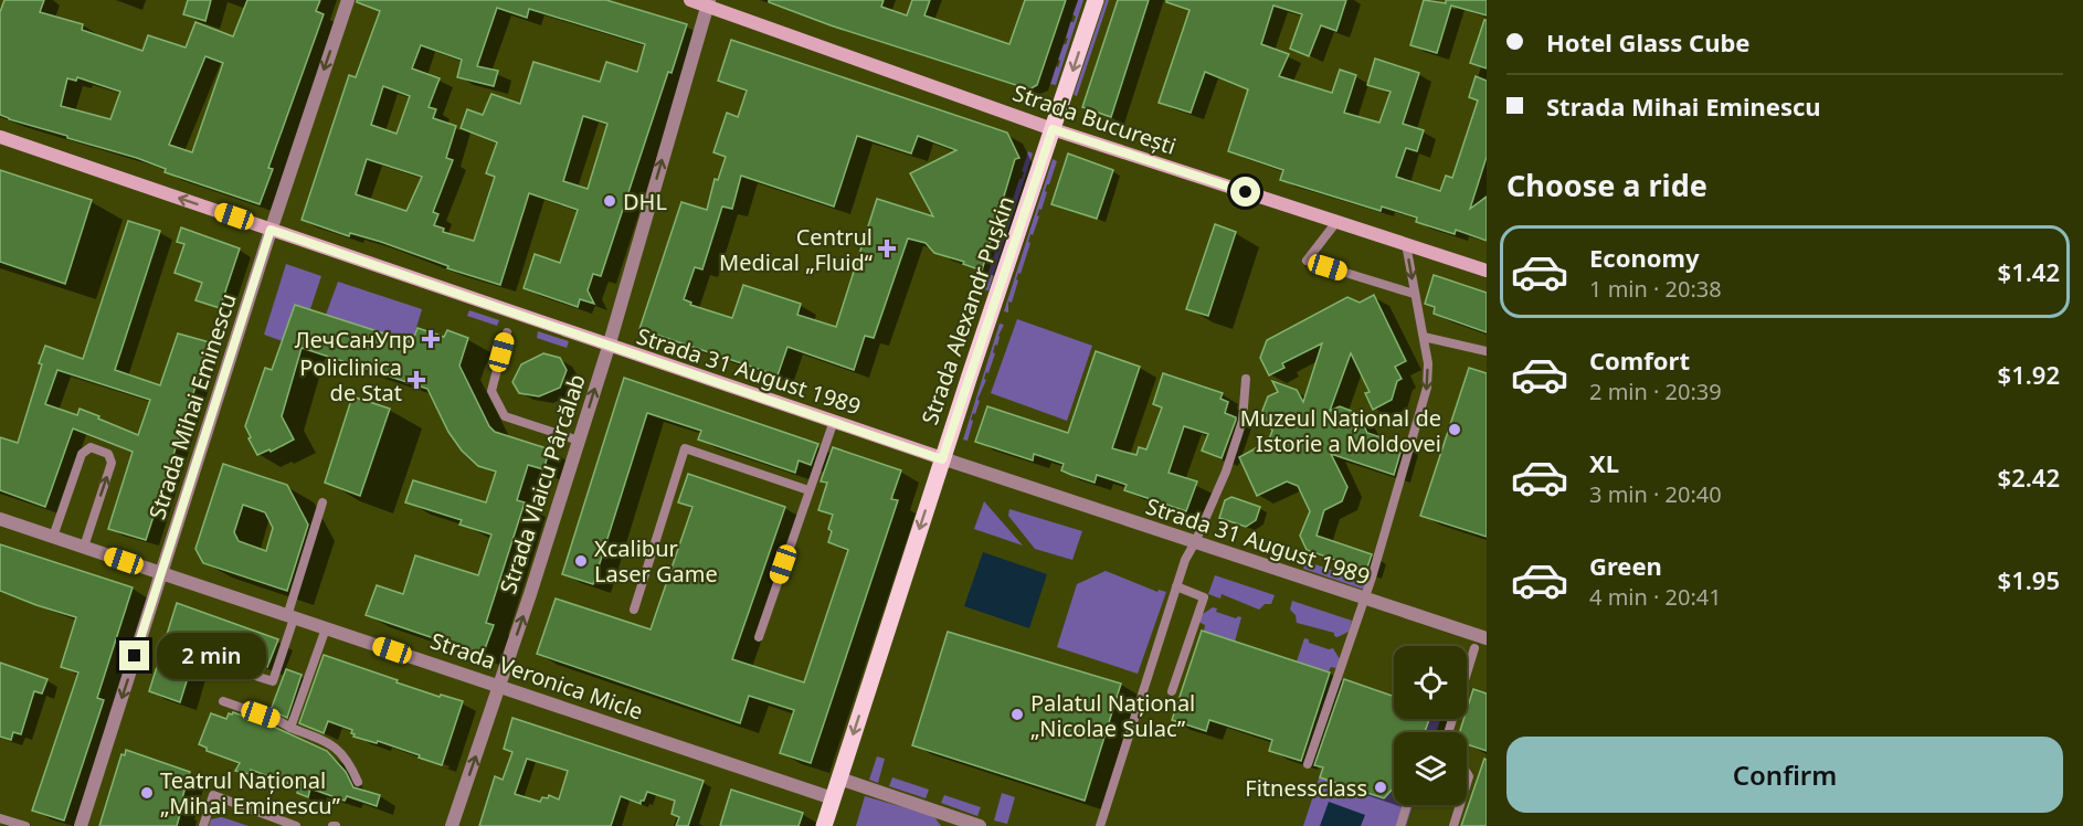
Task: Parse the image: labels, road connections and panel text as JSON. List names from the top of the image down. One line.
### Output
{"streets":{"main road":["Strada Alexandr Pușkin"],"street":["Strada București","Strada 31 August 1989","Strada Mihai Eminescu","Strada Vlaicu Pârcălab","Strada Veronica Micle"]},"crossings":[["Strada București","Strada Alexandr Pușkin"],["Strada București","Strada Vlaicu Pârcălab"],["Strada Alexandr Pușkin","Strada 31 August 1989"],["Strada Alexandr Pușkin","Strada Veronica Micle"],["Strada 31 August 1989","Strada Mihai Eminescu"],["Strada 31 August 1989","Strada Vlaicu Pârcălab"],["Strada Mihai Eminescu","Strada Veronica Micle"],["Strada Vlaicu Pârcălab","Strada Veronica Micle"]],"one_way":["Strada Alexandr Pușkin","Strada Mihai Eminescu","Strada Vlaicu Pârcălab"],"places":{"other":["DHL","Muzeul Național de Istorie a Moldovei","Xcalibur Laser Game","Palatul Național „Nicolae Sulac”","Fitnessclass","Teatrul Național „Mihai Eminescu”"],"health":["Centrul Medical „Fluid“","ЛечСанУпр","Policlinica de Stat"]},"page":{"banner":["Hotel Glass Cube","Strada Mihai Eminescu"],"heading":"Choose a ride","list":[{"name":"Economy","note":"1 min · 20:38","value":"$1.42"},{"name":"Comfort","note":"2 min · 20:39","value":"$1.92"},{"name":"XL","note":"3 min · 20:40","value":"$2.42"},{"name":"Green","note":"4 min · 20:41","value":"$1.95"}],"bubble":"2 min","buttons":"Confirm"}}
